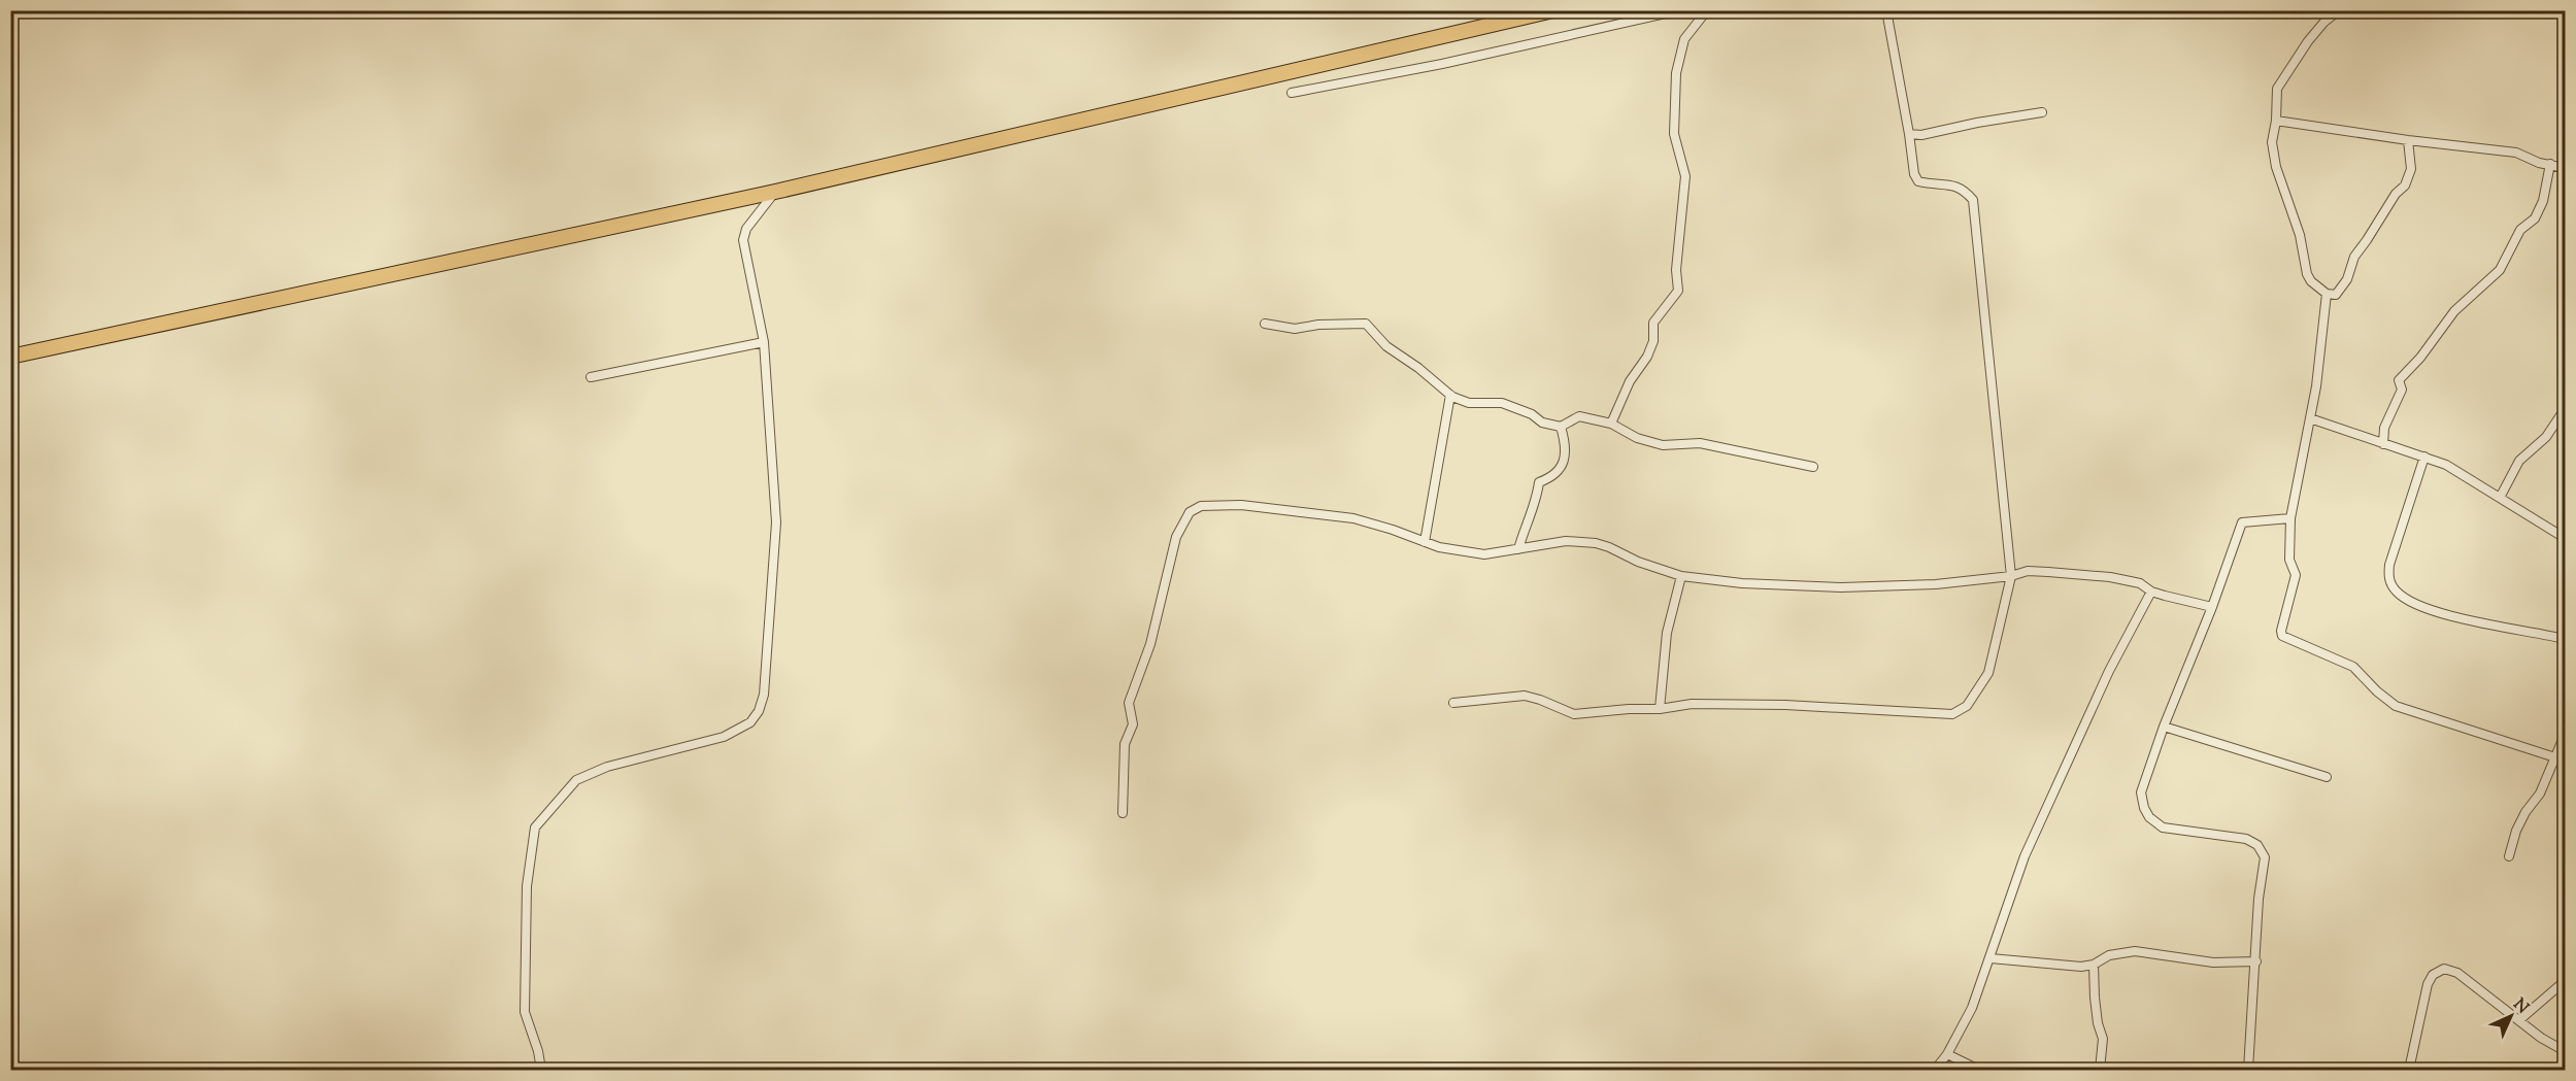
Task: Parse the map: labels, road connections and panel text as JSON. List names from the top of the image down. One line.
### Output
{"north":"top right"}
